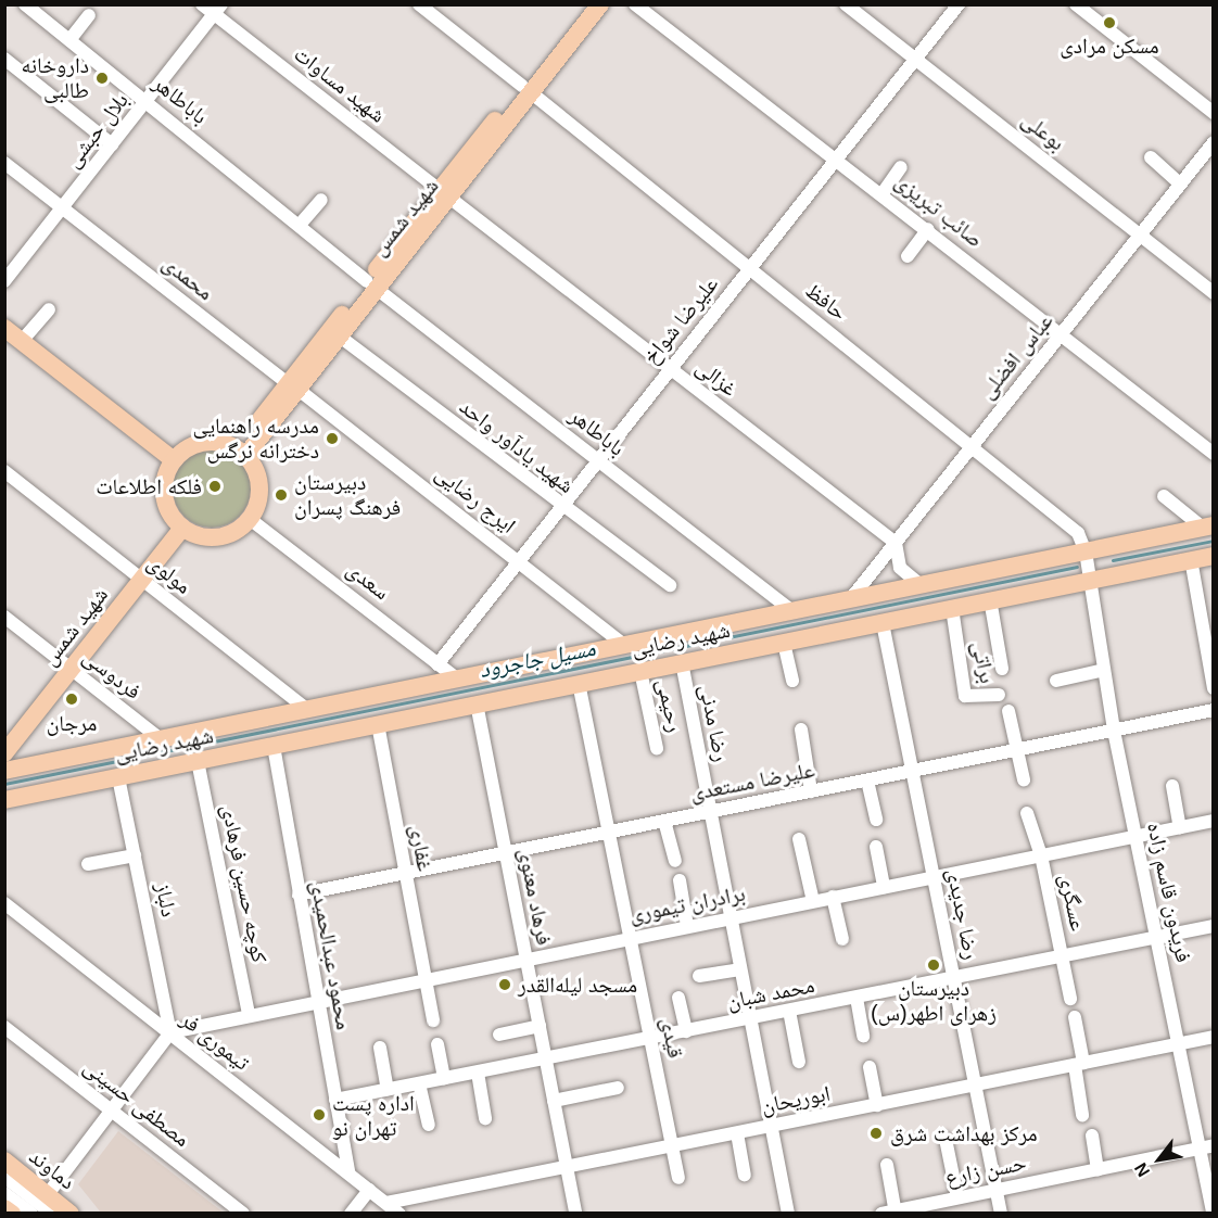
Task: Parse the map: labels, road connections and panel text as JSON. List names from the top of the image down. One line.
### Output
{"streets":{"main road":["شهید شمس","شهید رضایی","دماوند"],"street":["شهید مساوات","باباطاهر","بلال حبشی","بوعلی","صائب تبریزی","محمدی","حافظ","علیرضا شواخ","عباس افضلی","غزالی","شهید یادآور واحد","ایرج رضایی","مولوی","سعدی","براتی","فردوسی","رحیمی","رضا مدنی","علیرضا مستعدی","غفاری","کوچه حسین فرهادی","فریدون قاسم زاده","فرهاد معنوی","دلباز","عسگری","برادران تیموری","رضا جدیدی","محمود عبدالحمیدی","محمد شبان","قیدی","تیموری فر","ابوریحان","مصطفی حسینی","حسن زارع"]},"crossings":[["شهید مساوات","بلال حبشی"],["شهید مساوات","شهید شمس"],["شهید مساوات","غزالی"],["باباطاهر","بلال حبشی"],["باباطاهر","شهید شمس"],["باباطاهر","علیرضا شواخ"],["باباطاهر","شهید رضایی"],["بلال حبشی","محمدی"],["بوعلی","علیرضا شواخ"],["بوعلی","عباس افضلی"],["صائب تبریزی","علیرضا شواخ"],["صائب تبریزی","عباس افضلی"],["شهید شمس","محمدی"],["شهید شمس","حافظ"],["شهید شمس","غزالی"],["شهید شمس","شهید یادآور واحد"],["شهید شمس","ایرج رضایی"],["شهید شمس","مولوی"],["شهید شمس","سعدی"],["شهید شمس","فردوسی"],["محمدی","ایرج رضایی"],["حافظ","علیرضا شواخ"],["حافظ","عباس افضلی"],["حافظ","شهید رضایی"],["حافظ","فریدون قاسم زاده"],["علیرضا شواخ","غزالی"],["علیرضا شواخ","شهید یادآور واحد"],["علیرضا شواخ","ایرج رضایی"],["علیرضا شواخ","سعدی"],["عباس افضلی","غزالی"],["عباس افضلی","شهید رضایی"],["ایرج رضایی","شهید رضایی"],["مولوی","شهید رضایی"],["سعدی","شهید رضایی"],["شهید رضایی","براتی"],["شهید رضایی","فردوسی"],["شهید رضایی","رحیمی"],["شهید رضایی","رضا مدنی"],["شهید رضایی","غفاری"],["شهید رضایی","کوچه حسین فرهادی"],["شهید رضایی","فریدون قاسم زاده"],["شهید رضایی","فرهاد معنوی"],["شهید رضایی","دلباز"],["شهید رضایی","رضا جدیدی"],["شهید رضایی","محمود عبدالحمیدی"],["شهید رضایی","قیدی"],["رضا مدنی","علیرضا مستعدی"],["رضا مدنی","برادران تیموری"],["رضا مدنی","محمد شبان"],["رضا مدنی","ابوریحان"],["علیرضا مستعدی","غفاری"],["علیرضا مستعدی","فریدون قاسم زاده"],["علیرضا مستعدی","فرهاد معنوی"],["علیرضا مستعدی","رضا جدیدی"],["علیرضا مستعدی","محمود عبدالحمیدی"],["علیرضا مستعدی","قیدی"],["غفاری","برادران تیموری"],["کوچه حسین فرهادی","برادران تیموری"],["فریدون قاسم زاده","برادران تیموری"],["فریدون قاسم زاده","محمد شبان"],["فریدون قاسم زاده","ابوریحان"],["فریدون قاسم زاده","حسن زارع"],["فرهاد معنوی","برادران تیموری"],["فرهاد معنوی","محمد شبان"],["فرهاد معنوی","ابوریحان"],["دلباز","برادران تیموری"],["دلباز","تیموری فر"],["عسگری","برادران تیموری"],["عسگری","محمد شبان"],["برادران تیموری","رضا جدیدی"],["برادران تیموری","محمود عبدالحمیدی"],["برادران تیموری","قیدی"],["برادران تیموری","تیموری فر"],["رضا جدیدی","محمد شبان"],["رضا جدیدی","ابوریحان"],["رضا جدیدی","حسن زارع"],["محمود عبدالحمیدی","محمد شبان"],["محمود عبدالحمیدی","تیموری فر"],["محمد شبان","قیدی"],["قیدی","ابوریحان"],["تیموری فر","ابوریحان"]],"water":["مسیل جاجرود"],"places":["مسکن مرادی","داروخانه طالبی","مدرسه راهنمایی دخترانه نرگس","فلکه اطلاعات","دبیرستان فرهنگ پسران","مرجان","دبیرستان زهرای اطهر(س)","مسجد لیله‌القدر","اداره پست تهران نو","مرکز بهداشت شرق"],"north":"bottom left"}
